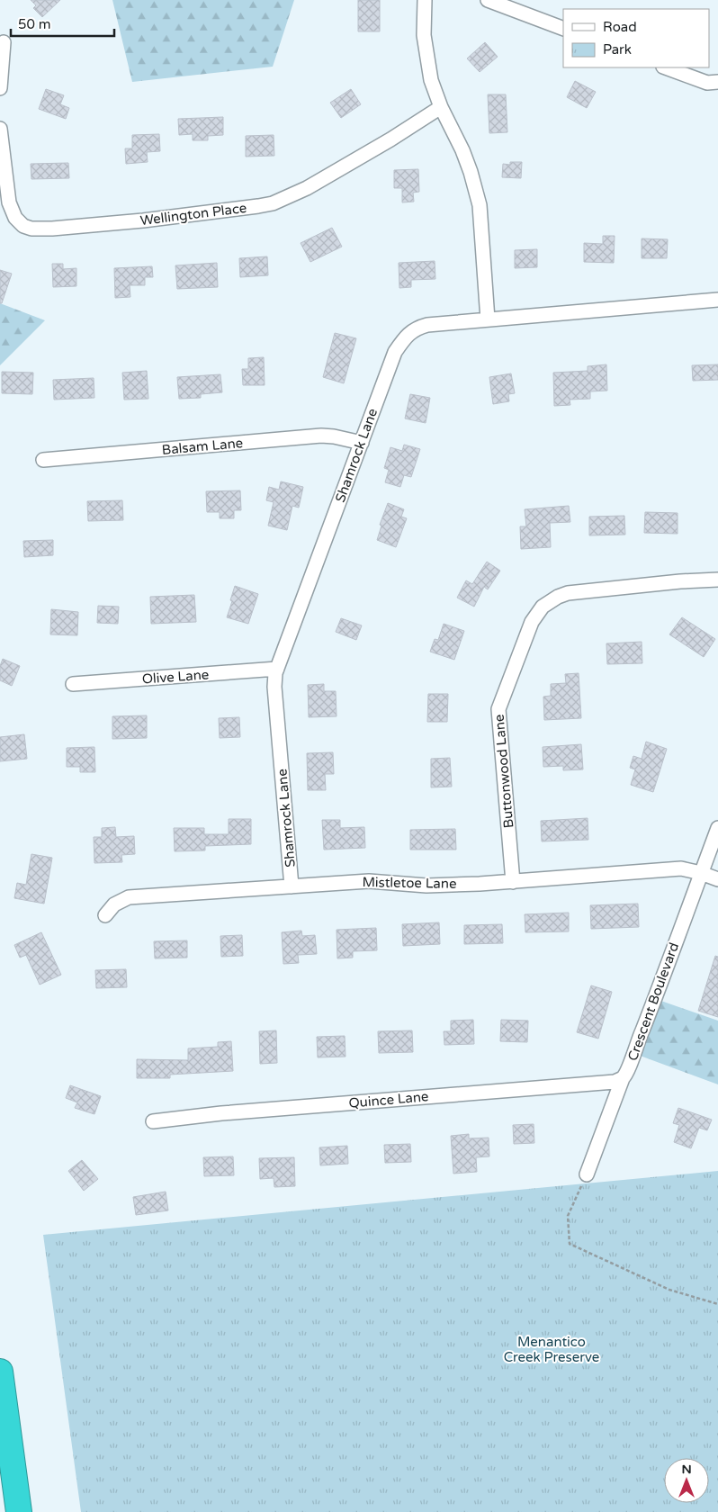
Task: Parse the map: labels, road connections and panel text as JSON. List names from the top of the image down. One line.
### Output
{"streets":{"street":["Wellington Place","Balsam Lane","Shamrock Lane","Olive Lane","Buttonwood Lane","Mistletoe Lane","Crescent Boulevard","Quince Lane"]},"crossings":[["Balsam Lane","Shamrock Lane"],["Shamrock Lane","Olive Lane"],["Shamrock Lane","Mistletoe Lane"],["Buttonwood Lane","Mistletoe Lane"],["Mistletoe Lane","Crescent Boulevard"],["Crescent Boulevard","Quince Lane"]],"parks":["Menantico Creek Preserve"],"legend":["Road","Park"],"scale_bar":"50 m","north":"top"}
